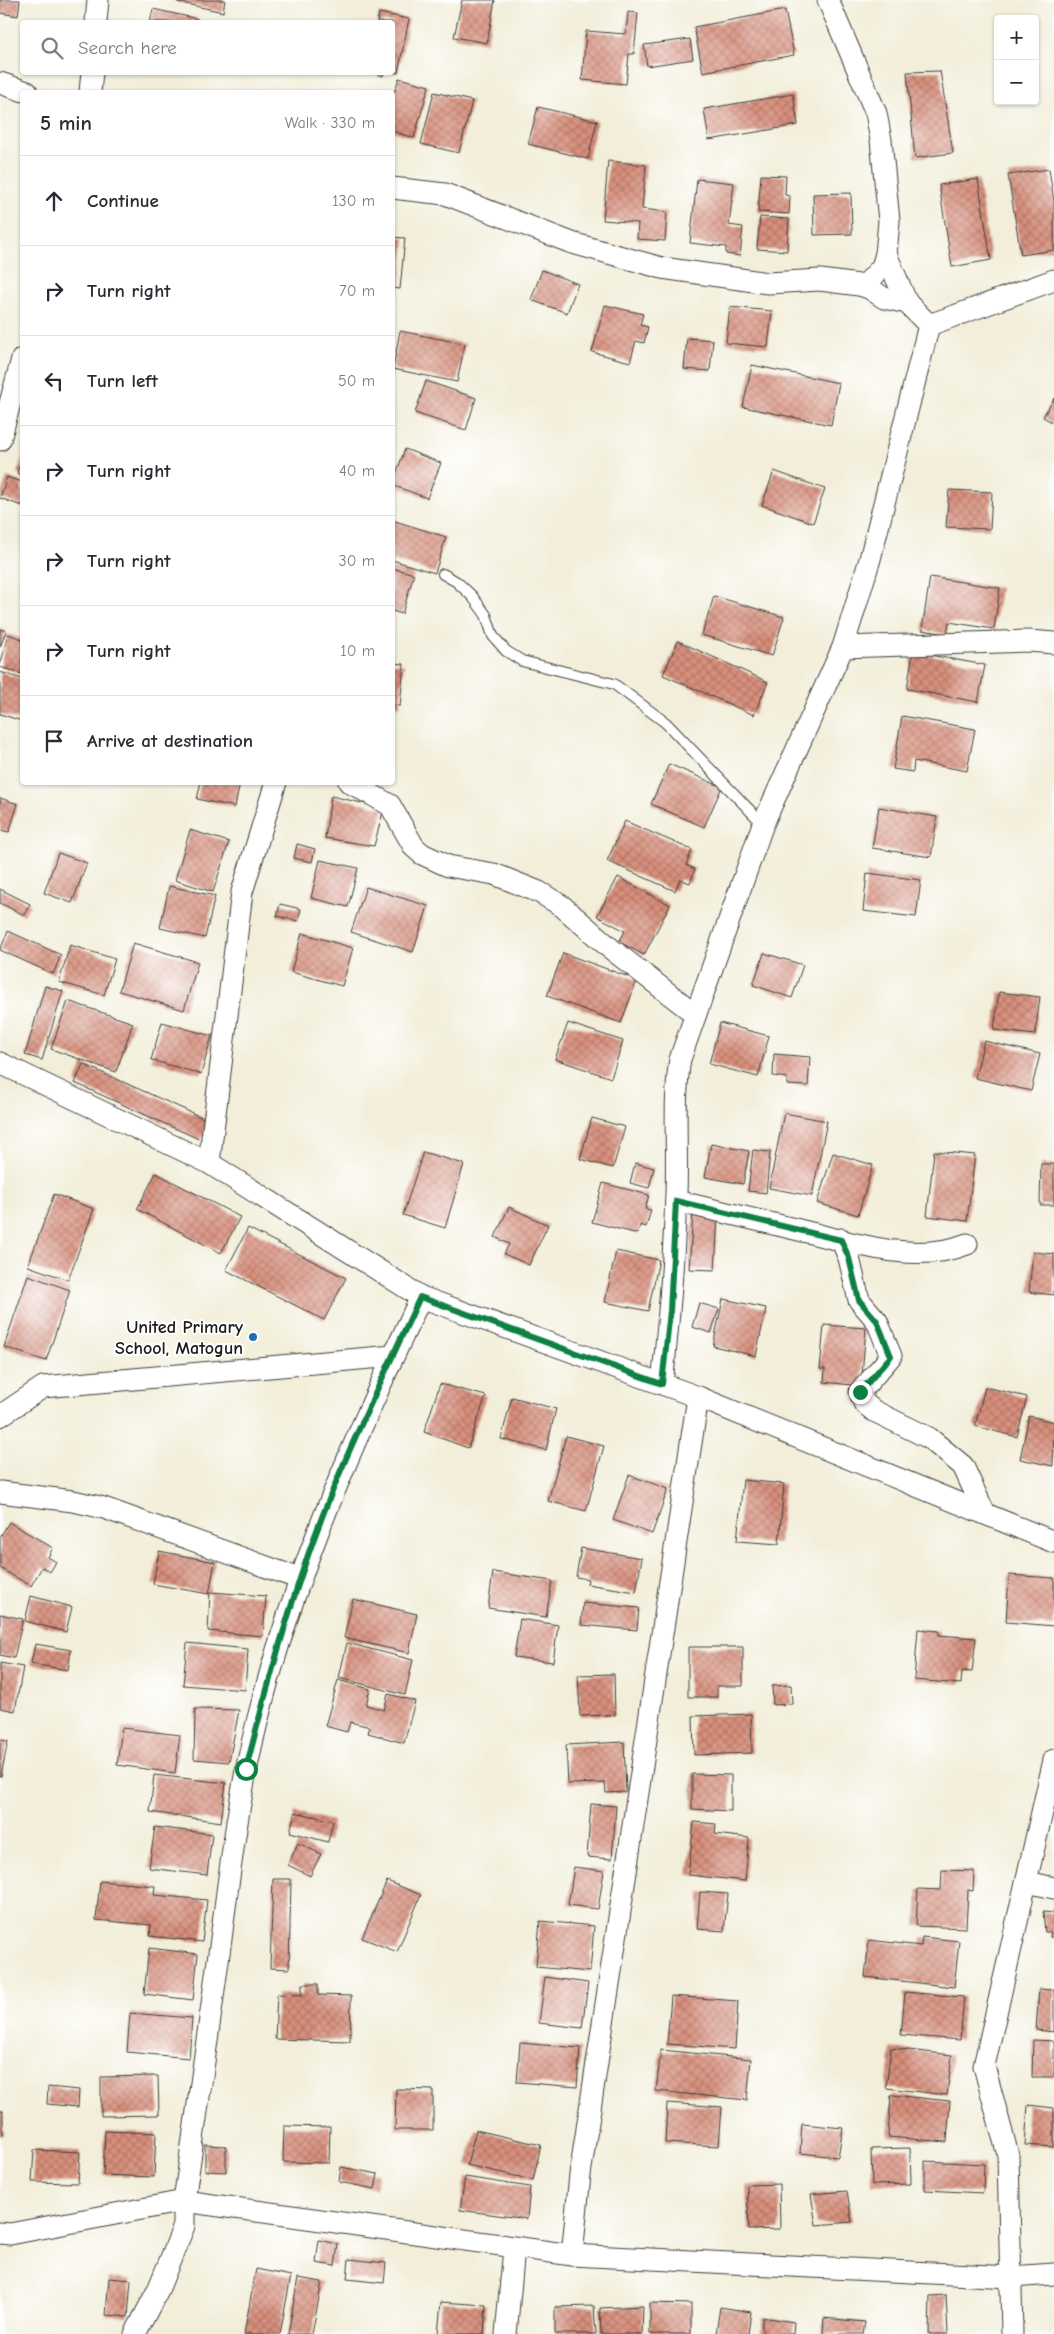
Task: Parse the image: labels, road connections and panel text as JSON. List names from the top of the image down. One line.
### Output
{"places":["United Primary School, Matogun"],"page":{"map_buttons":["+","−"],"search":"Search here","heading":["5 min","Walk · 330 m"],"list":[["Continue","130 m"],["Turn right","70 m"],["Turn left","50 m"],["Turn right","40 m"],["Turn right","30 m"],["Turn right","10 m"],"Arrive at destination"]}}
